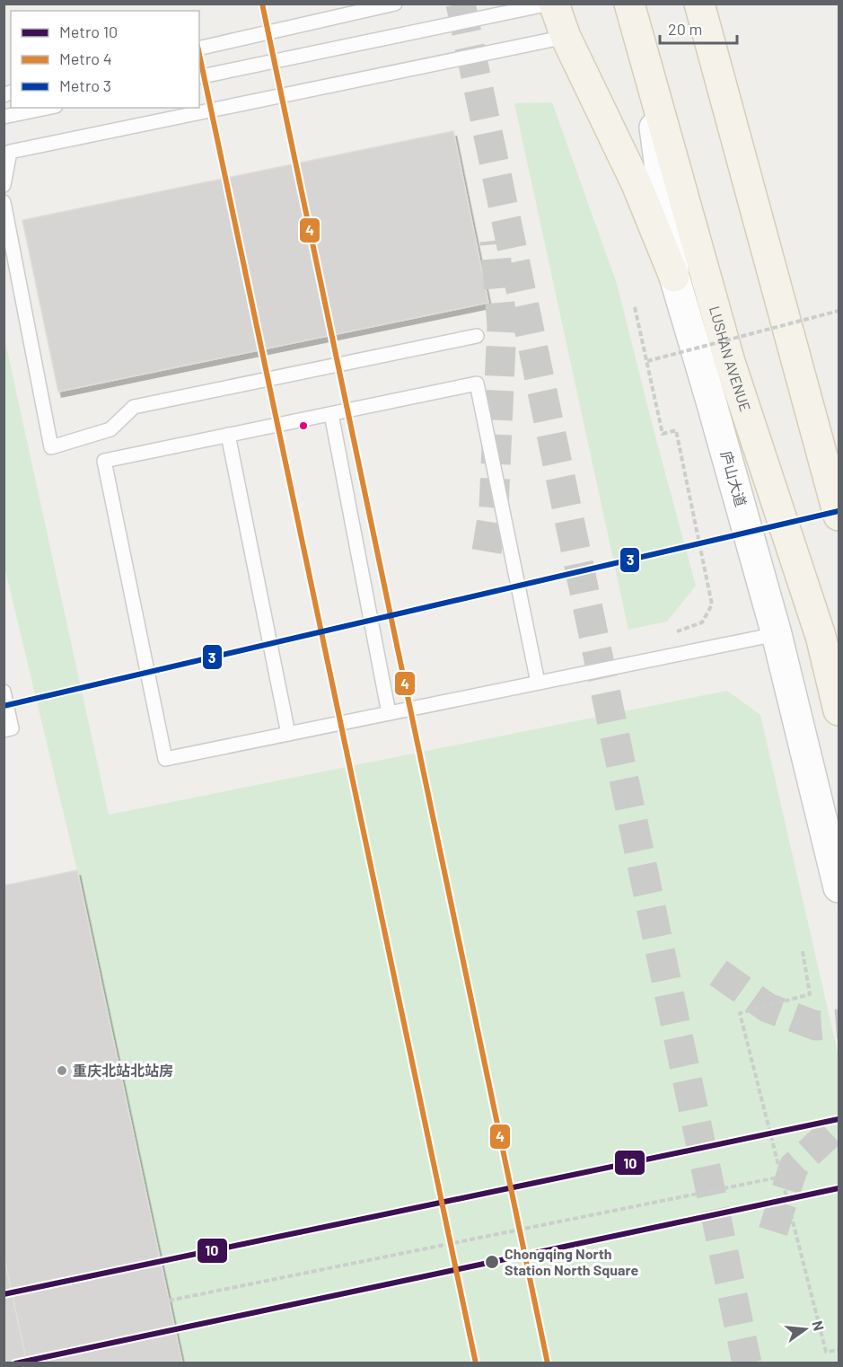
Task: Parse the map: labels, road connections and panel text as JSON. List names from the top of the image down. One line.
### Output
{"streets":{"main road":["LUSHAN AVENUE"],"street":["庐山大道"]},"crossings":[["LUSHAN AVENUE","庐山大道"]],"places":["重庆北站北站房","Chongqing North Station North Square"],"lines":["metro line 4","metro line 3","metro line 10"],"legend":["Metro 10","Metro 4","Metro 3"],"scale_bar":"20 m","north":"right"}
